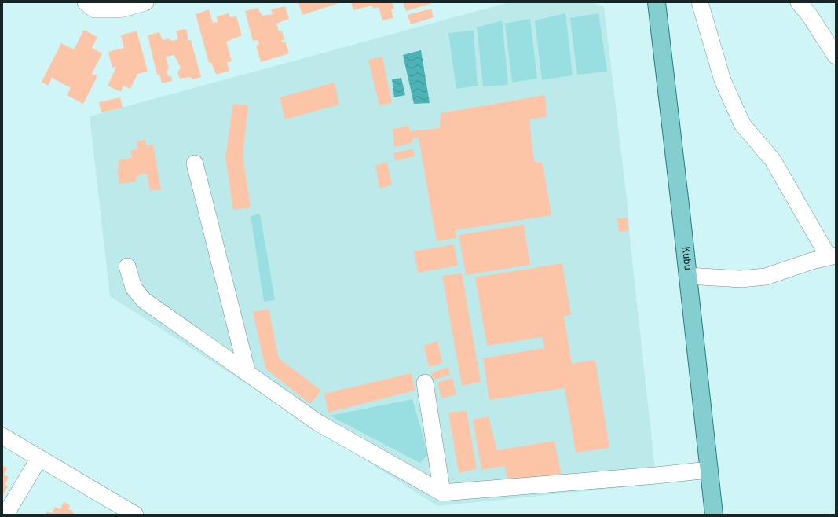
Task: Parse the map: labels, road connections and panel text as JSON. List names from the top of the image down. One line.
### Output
{"streets":{"main road":["Kubu"]}}
